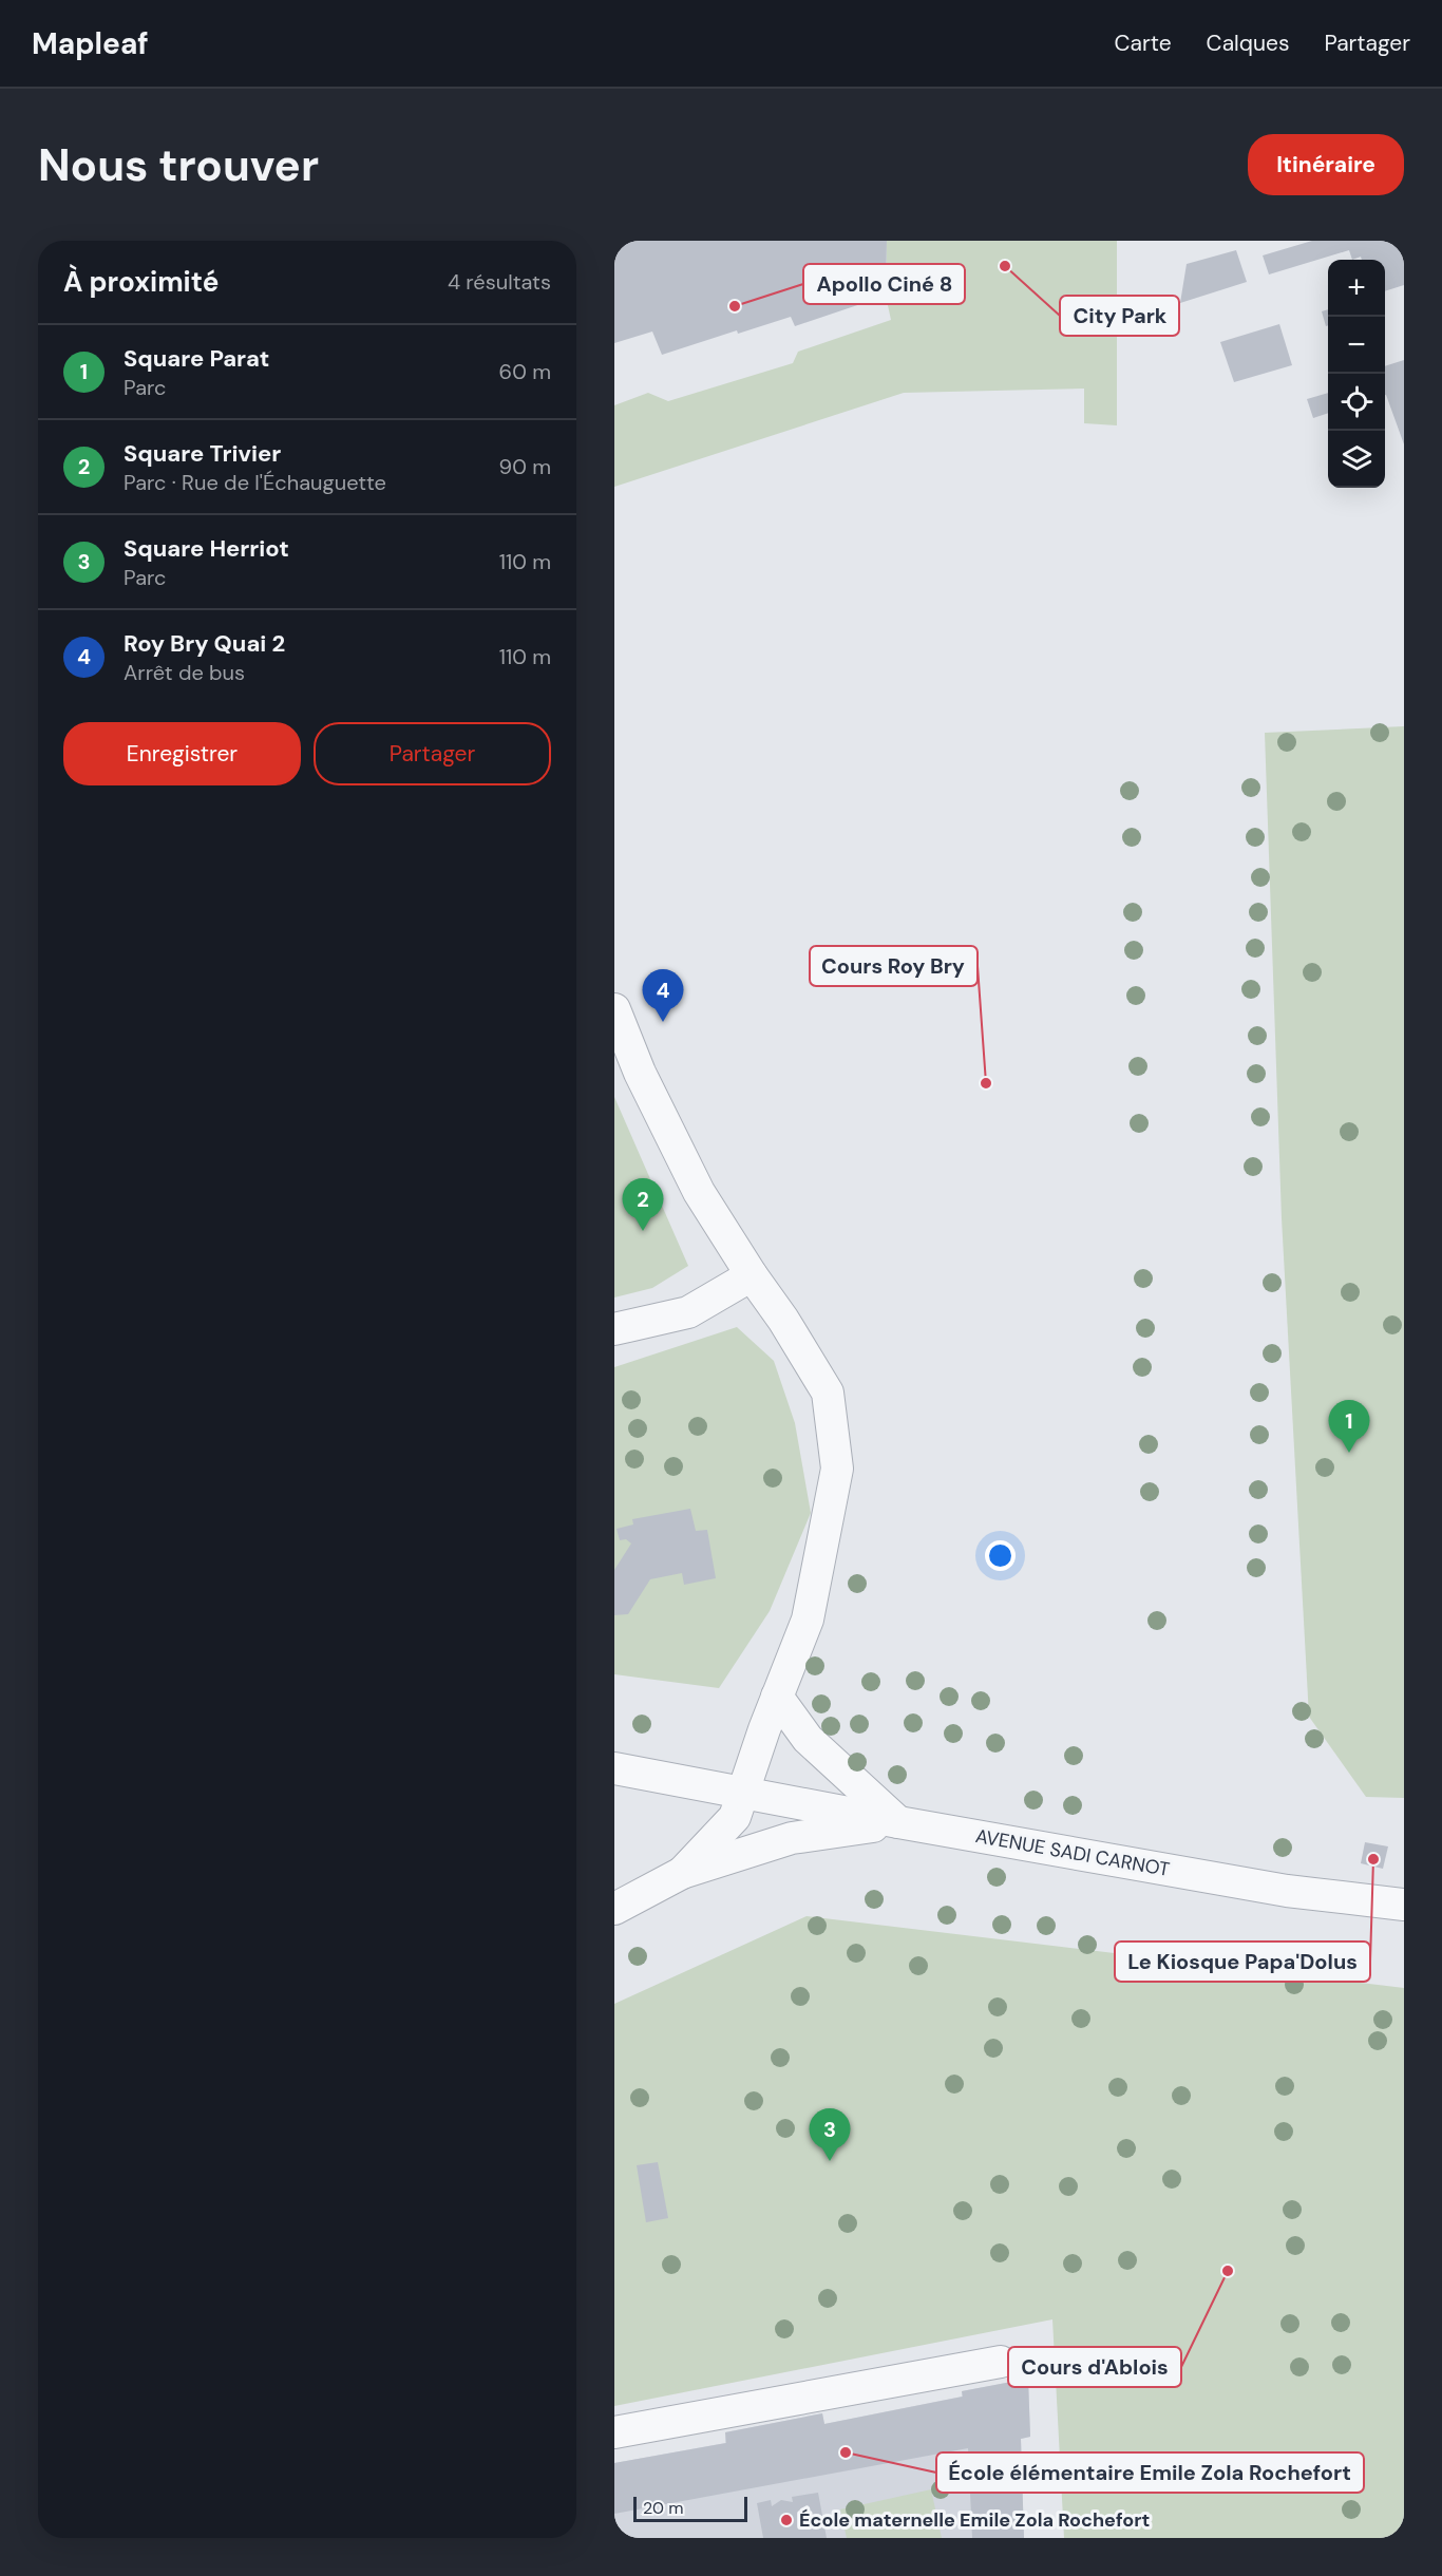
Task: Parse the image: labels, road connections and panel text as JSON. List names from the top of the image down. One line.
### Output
{"streets":{"street":["AVENUE SADI CARNOT"]},"places":["City Park","Apollo Ciné 8","Cours Roy Bry","Le Kiosque Papa'Dolus","Cours d'Ablois","École élémentaire Emile Zola Rochefort","École maternelle Emile Zola Rochefort"],"scale_bar":"20 m","page":{"header":"Mapleaf","nav":["Carte","Calques","Partager"],"buttons":["Itinéraire",["Enregistrer","Partager"]],"title":"Nous trouver","heading":["À proximité","4 résultats"],"map_buttons":["+","−"],"list":[{"mark":"1","name":"Square Parat","note":"Parc","value":"60 m"},{"mark":"2","name":"Square Trivier","note":"Parc · Rue de l'Échauguette","value":"90 m"},{"mark":"3","name":"Square Herriot","note":"Parc","value":"110 m"},{"mark":"4","name":"Roy Bry Quai 2","note":"Arrêt de bus","value":"110 m"}],"pins":["4","2","1","3"],"scale":"20 m"}}
